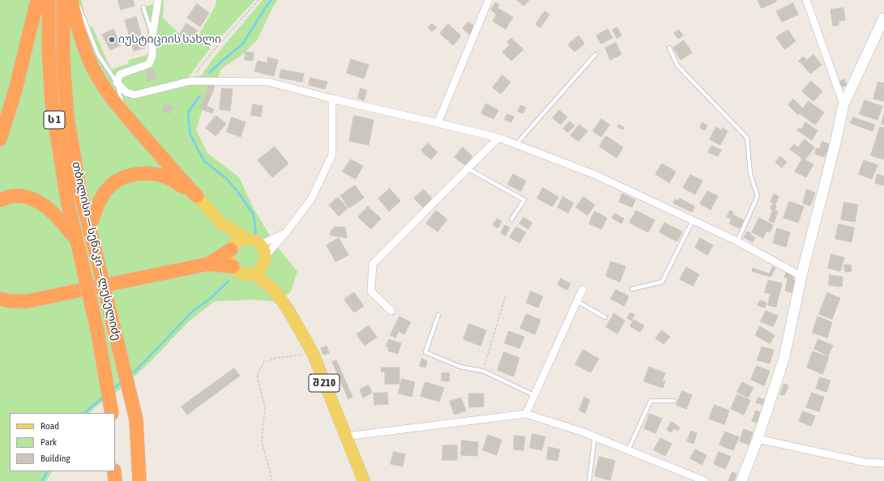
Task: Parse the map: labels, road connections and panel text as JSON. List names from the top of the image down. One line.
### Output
{"streets":{"highway":["ს 1","თბილისი — სენაკი — ლესელიძე"],"main road":["შ 210"]},"places":["იუსტიციის სახლი"],"legend":["Road","Park","Building"]}
